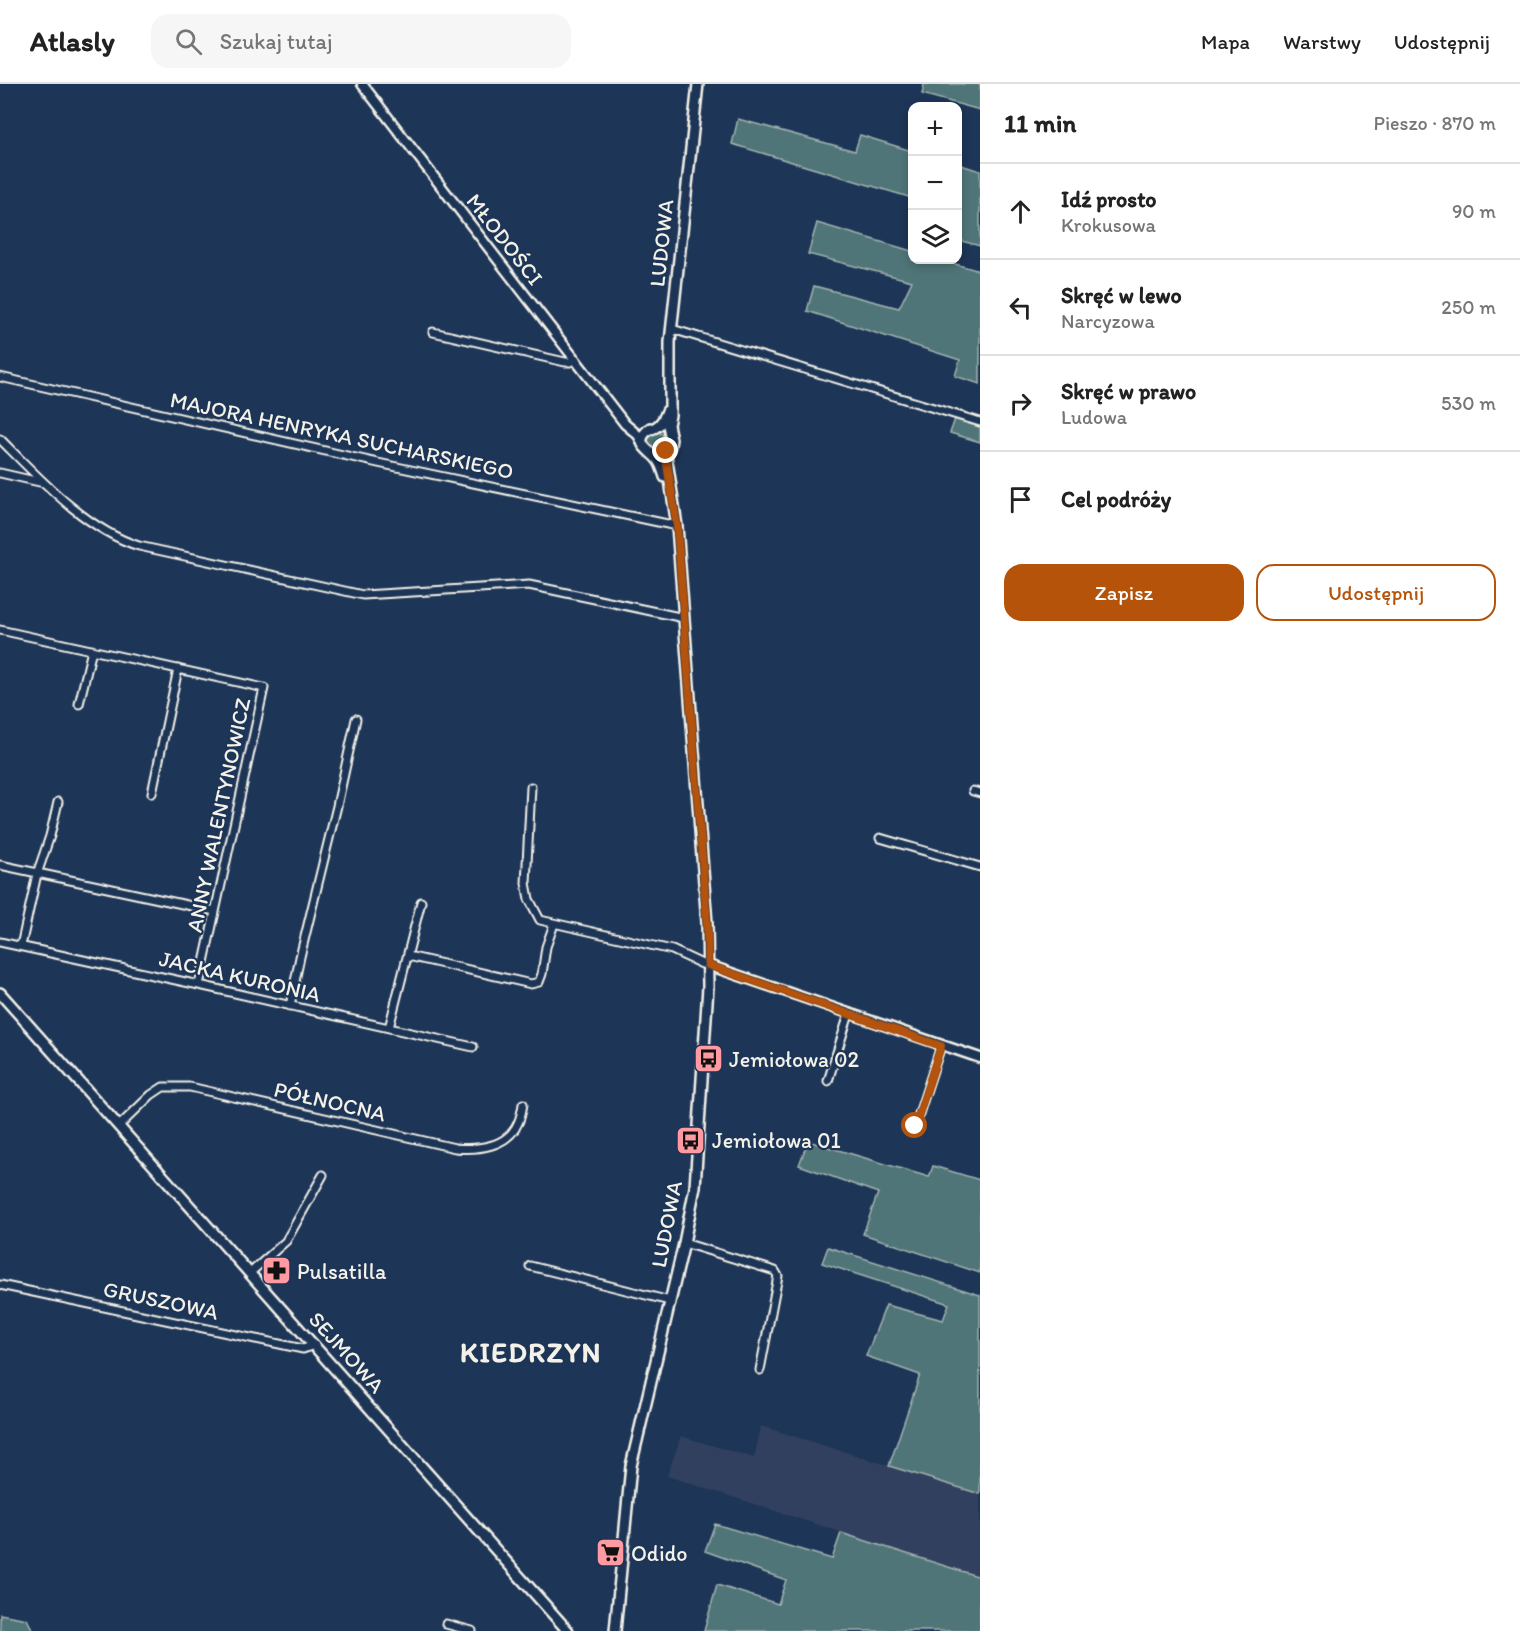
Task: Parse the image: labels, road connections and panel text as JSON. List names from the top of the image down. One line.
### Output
{"streets":{"main road":["LUDOWA","SEJMOWA"],"street":["MŁODOŚCI","MAJORA HENRYKA SUCHARSKIEGO","ANNY WALENTYNOWICZ","JACKA KURONIA","PÓŁNOCNA","GRUSZOWA"]},"crossings":[["MŁODOŚCI","LUDOWA"],["LUDOWA","MAJORA HENRYKA SUCHARSKIEGO"],["ANNY WALENTYNOWICZ","JACKA KURONIA"],["PÓŁNOCNA","SEJMOWA"],["GRUSZOWA","SEJMOWA"]],"districts":["KIEDRZYN"],"places":{"bus stop":["Jemiołowa 02","Jemiołowa 01"],"pharmacy":["Pulsatilla"],"supermarket":["Odido"]},"page":{"header":"Atlasly","search":"Szukaj tutaj","nav":["Mapa","Warstwy","Udostępnij"],"heading":["11 min","Pieszo · 870 m"],"map_buttons":["+","−"],"list":[["Idź prosto","Krokusowa","90 m"],["Skręć w lewo","Narcyzowa","250 m"],["Skręć w prawo","Ludowa","530 m"],"Cel podróży"],"buttons":["Zapisz","Udostępnij"]}}
